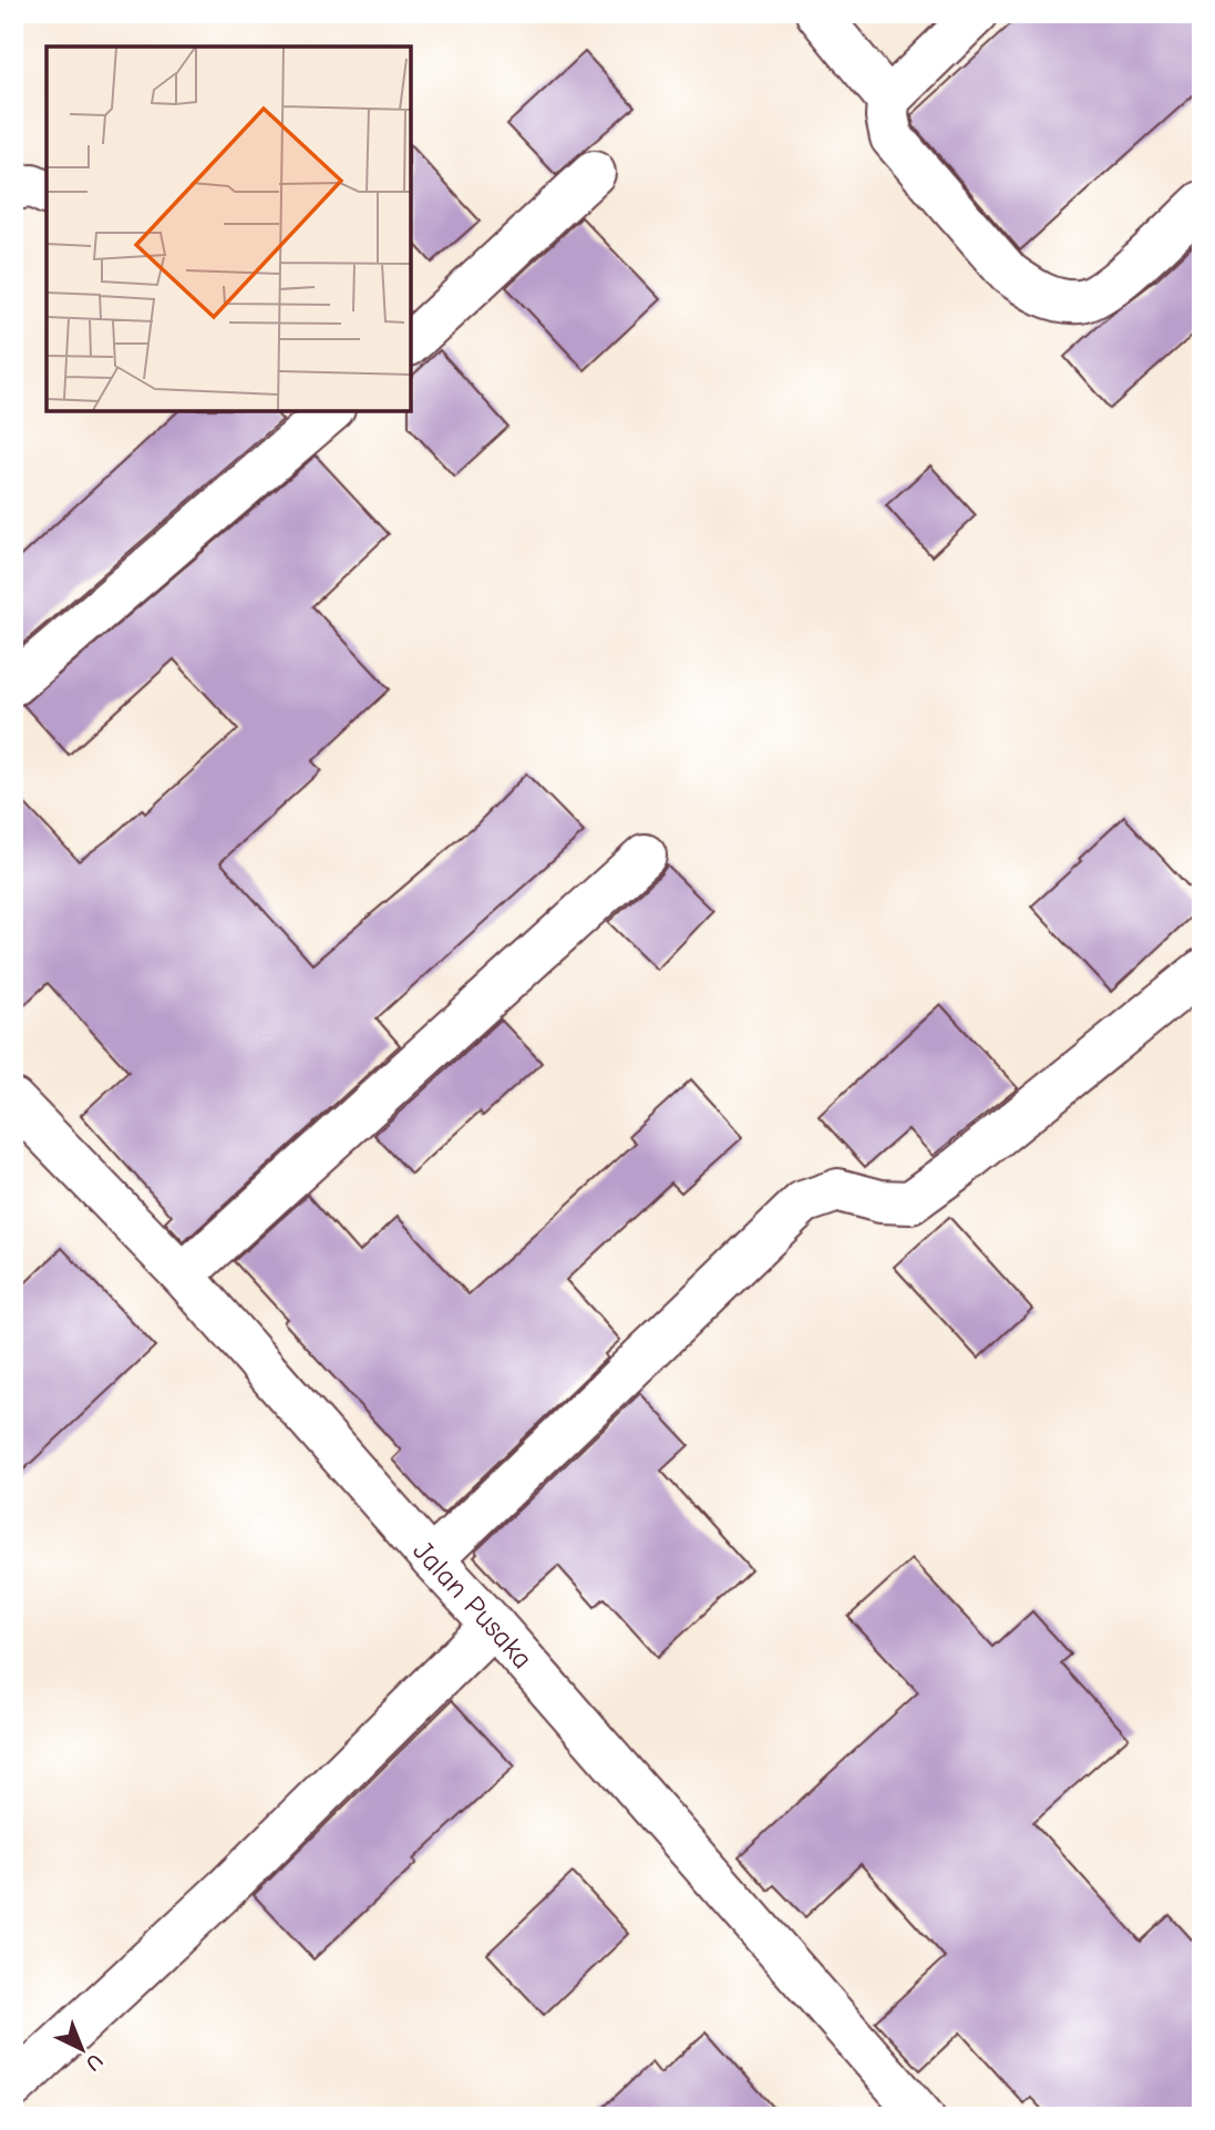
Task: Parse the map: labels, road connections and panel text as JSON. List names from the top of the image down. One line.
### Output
{"streets":{"street":["Jalan Pusaka"]},"north":"bottom right"}
